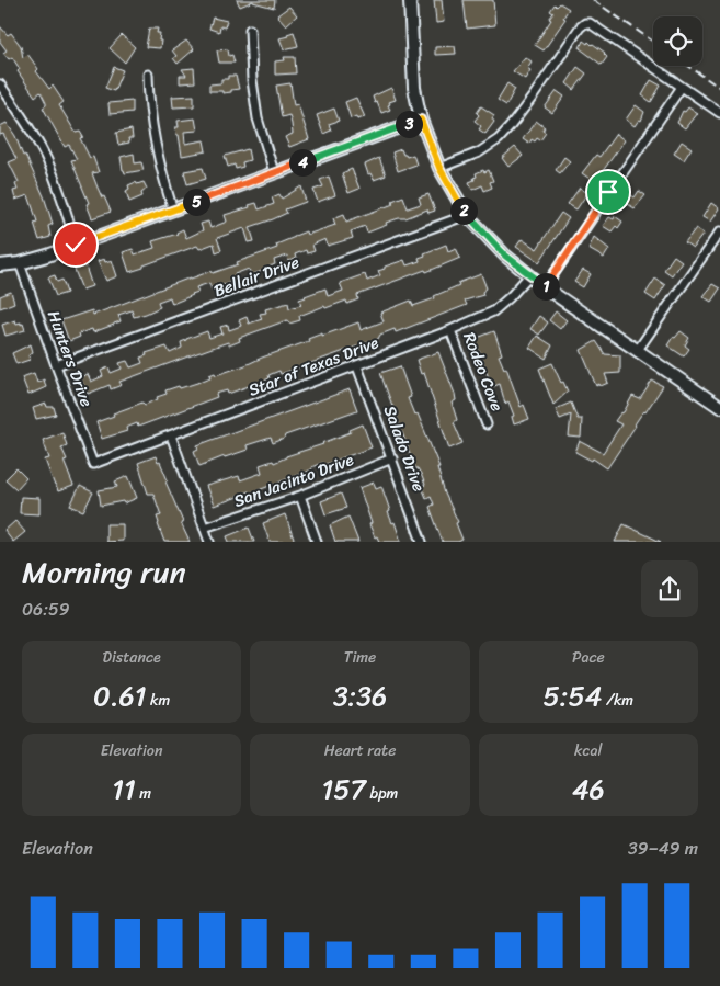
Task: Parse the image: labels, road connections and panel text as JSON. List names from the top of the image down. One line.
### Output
{"streets":{"street":["Bellair Drive","Hunters Drive","Star of Texas Drive","Rodeo Cove","Salado Drive","San Jacinto Drive"]},"crossings":[["Bellair Drive","Hunters Drive"],["Hunters Drive","Star of Texas Drive"],["Star of Texas Drive","Rodeo Cove"],["Star of Texas Drive","Salado Drive"],["Salado Drive","San Jacinto Drive"]],"page":{"pins":["3","4","5","2","1"],"heading":["Morning run","06:59"],"stats":[["Distance","0.61 km"],["Time","3:36"],["Pace","5:54 /km"],["Elevation","11 m"],["Heart rate","157 bpm"],["kcal","46"]],"chart":["Elevation","39–49 m"]}}
